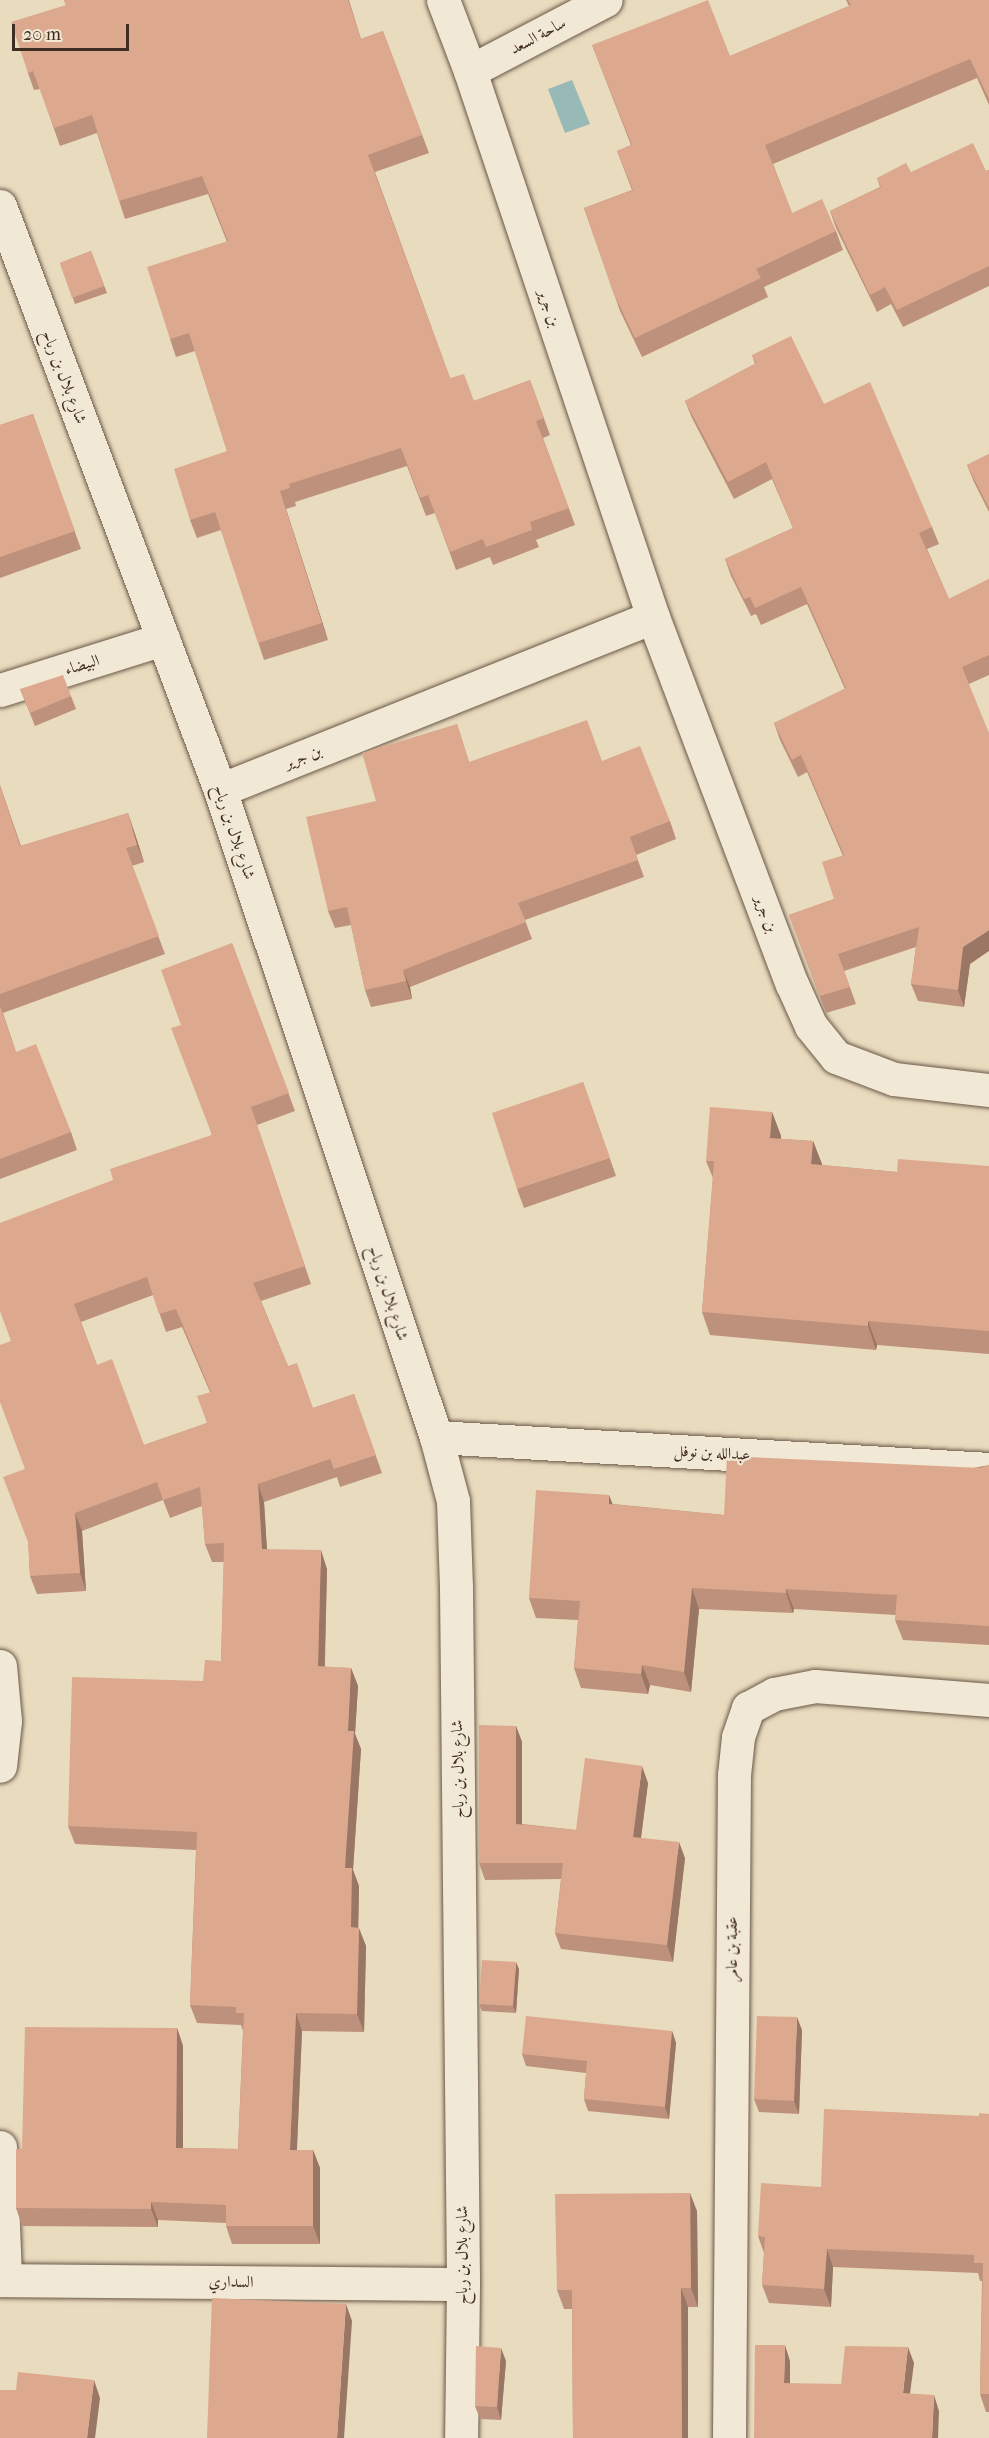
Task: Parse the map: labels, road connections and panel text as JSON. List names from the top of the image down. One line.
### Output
{"streets":{"street":["ساحة السعد","بن جرير","شارع بلال بن رباح","البيضاء","عبدالله بن نوفل","عقبة بن عامر","السداري"]},"crossings":[["ساحة السعد","بن جرير"],["بن جرير","شارع بلال بن رباح"],["شارع بلال بن رباح","البيضاء"],["شارع بلال بن رباح","عبدالله بن نوفل"],["شارع بلال بن رباح","السداري"]],"scale_bar":"20 m"}
